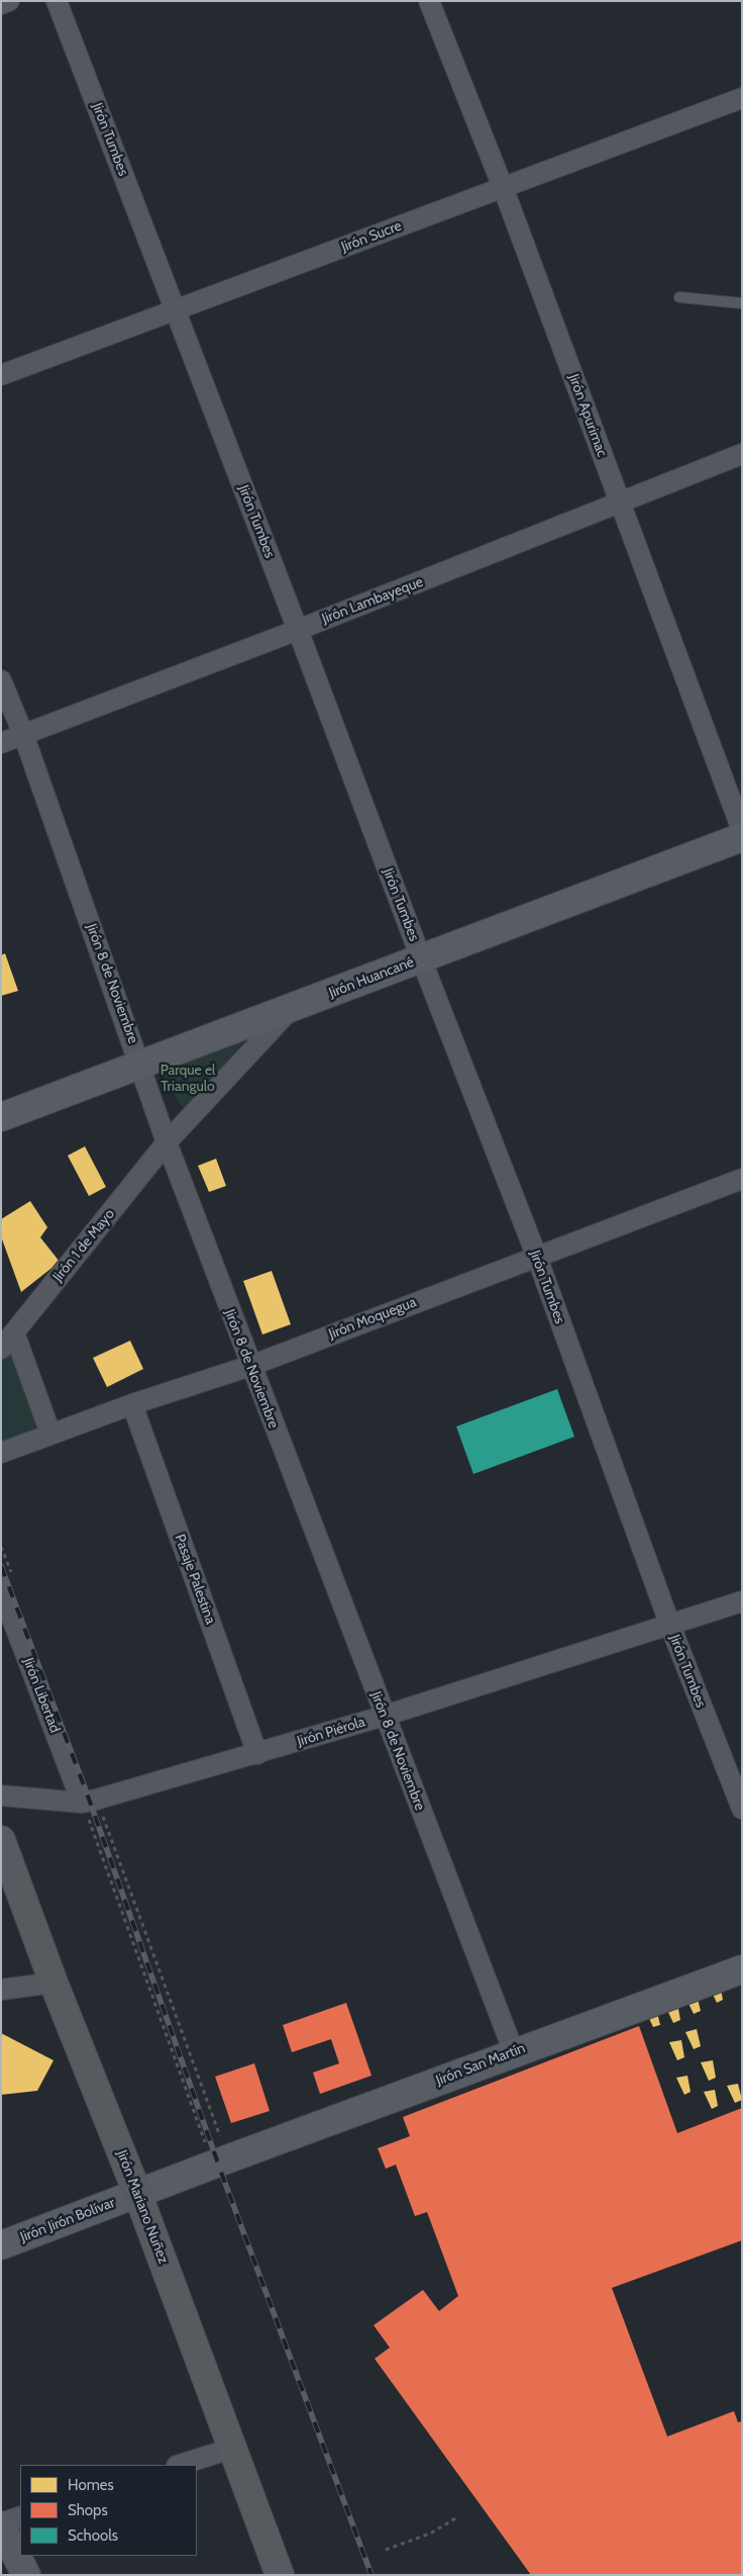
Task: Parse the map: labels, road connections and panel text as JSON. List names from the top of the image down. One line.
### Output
{"streets":{"main road":["Jirón Mariano Nuñez"],"street":["Jirón Tumbes","Jirón Sucre","Jirón Apurimac","Jirón Lambayeque","Jirón Huancané","Jirón 8 de Noviembre","Jirón 1 de Mayo","Jirón Moquegua","Pasaje Palestina","Jirón Libertad","Jirón Piérola","Jirón San Martín","Jirón Jirón Bolívar"]},"crossings":[["Jirón Tumbes","Jirón Sucre"],["Jirón Tumbes","Jirón Lambayeque"],["Jirón Tumbes","Jirón Huancané"],["Jirón Tumbes","Jirón Moquegua"],["Jirón Tumbes","Jirón Piérola"],["Jirón Sucre","Jirón Apurimac"],["Jirón Apurimac","Jirón Lambayeque"],["Jirón Lambayeque","Jirón 8 de Noviembre"],["Jirón Huancané","Jirón 8 de Noviembre"],["Jirón Huancané","Jirón 1 de Mayo"],["Jirón 8 de Noviembre","Jirón 1 de Mayo"],["Jirón 8 de Noviembre","Jirón Moquegua"],["Jirón 8 de Noviembre","Jirón Piérola"],["Jirón 8 de Noviembre","Jirón San Martín"],["Jirón Moquegua","Pasaje Palestina"],["Pasaje Palestina","Jirón Piérola"],["Jirón Libertad","Jirón Piérola"],["Jirón San Martín","Jirón Jirón Bolívar"],["Jirón Mariano Nuñez","Jirón Jirón Bolívar"]],"parks":["Parque el Triangulo"],"legend":["Homes","Shops","Schools"]}
